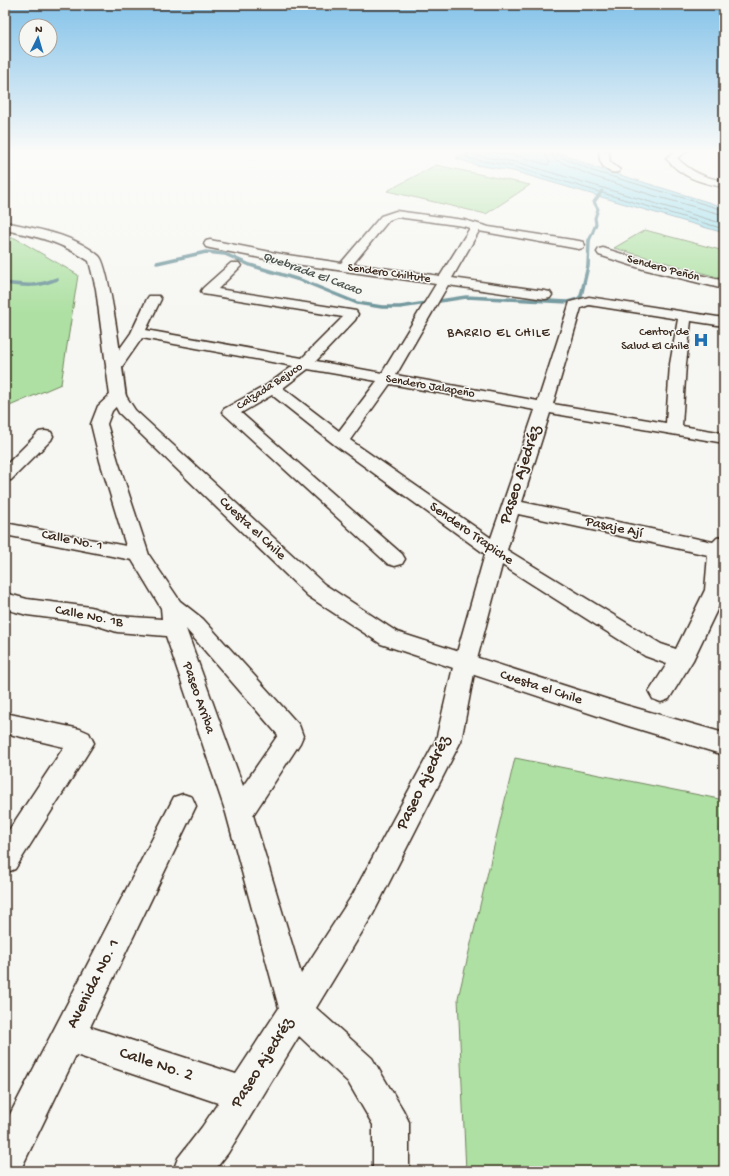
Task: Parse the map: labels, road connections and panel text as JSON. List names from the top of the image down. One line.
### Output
{"streets":{"main road":["Cuesta el Chile"],"street":["Sendero Peñón","Sendero Chiltute","Calzada Bejuco","Sendero Jalapeño","Paseo Ajedréz","Pasaje Ají","Sendero Trapiche","Calle No. 1","Calle No. 1B","Paseo Arriba","Avenida No. 1","Calle No. 2"]},"crossings":[["Calzada Bejuco","Sendero Jalapeño"],["Calzada Bejuco","Sendero Trapiche"],["Sendero Jalapeño","Paseo Ajedréz"],["Paseo Ajedréz","Pasaje Ají"],["Paseo Ajedréz","Cuesta el Chile"],["Paseo Ajedréz","Sendero Trapiche"],["Paseo Ajedréz","Paseo Arriba"],["Paseo Ajedréz","Calle No. 2"],["Cuesta el Chile","Paseo Arriba"],["Calle No. 1","Paseo Arriba"],["Calle No. 1B","Paseo Arriba"],["Avenida No. 1","Calle No. 2"]],"districts":["BARRIO EL CHILE"],"water":["Quebrada El Cacao"],"places":{"hospital":["Centor de Salud El Chile"]},"north":"top"}
